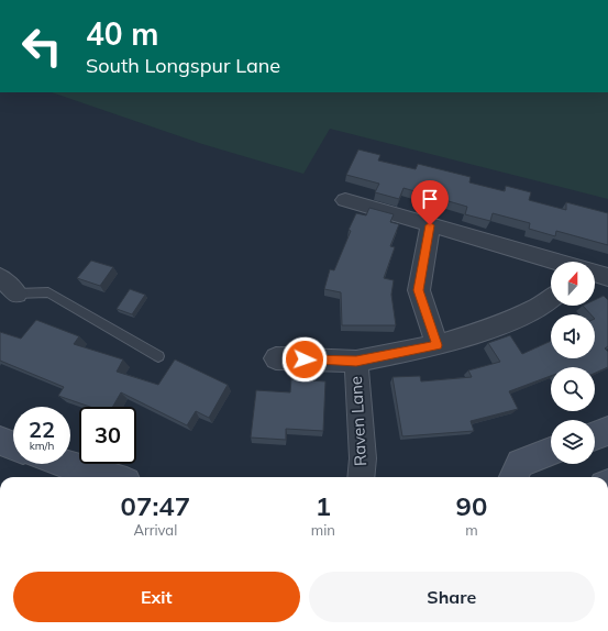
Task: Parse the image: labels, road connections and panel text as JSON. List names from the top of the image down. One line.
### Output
{"streets":{"street":["Raven Lane"]},"north":"top","page":{"turn":["40 m","South Longspur Lane"],"speed":"22 km/h","limit":"30","eta":["07:47","Arrival","1","min","90","m"],"buttons":["Exit","Share"]}}
